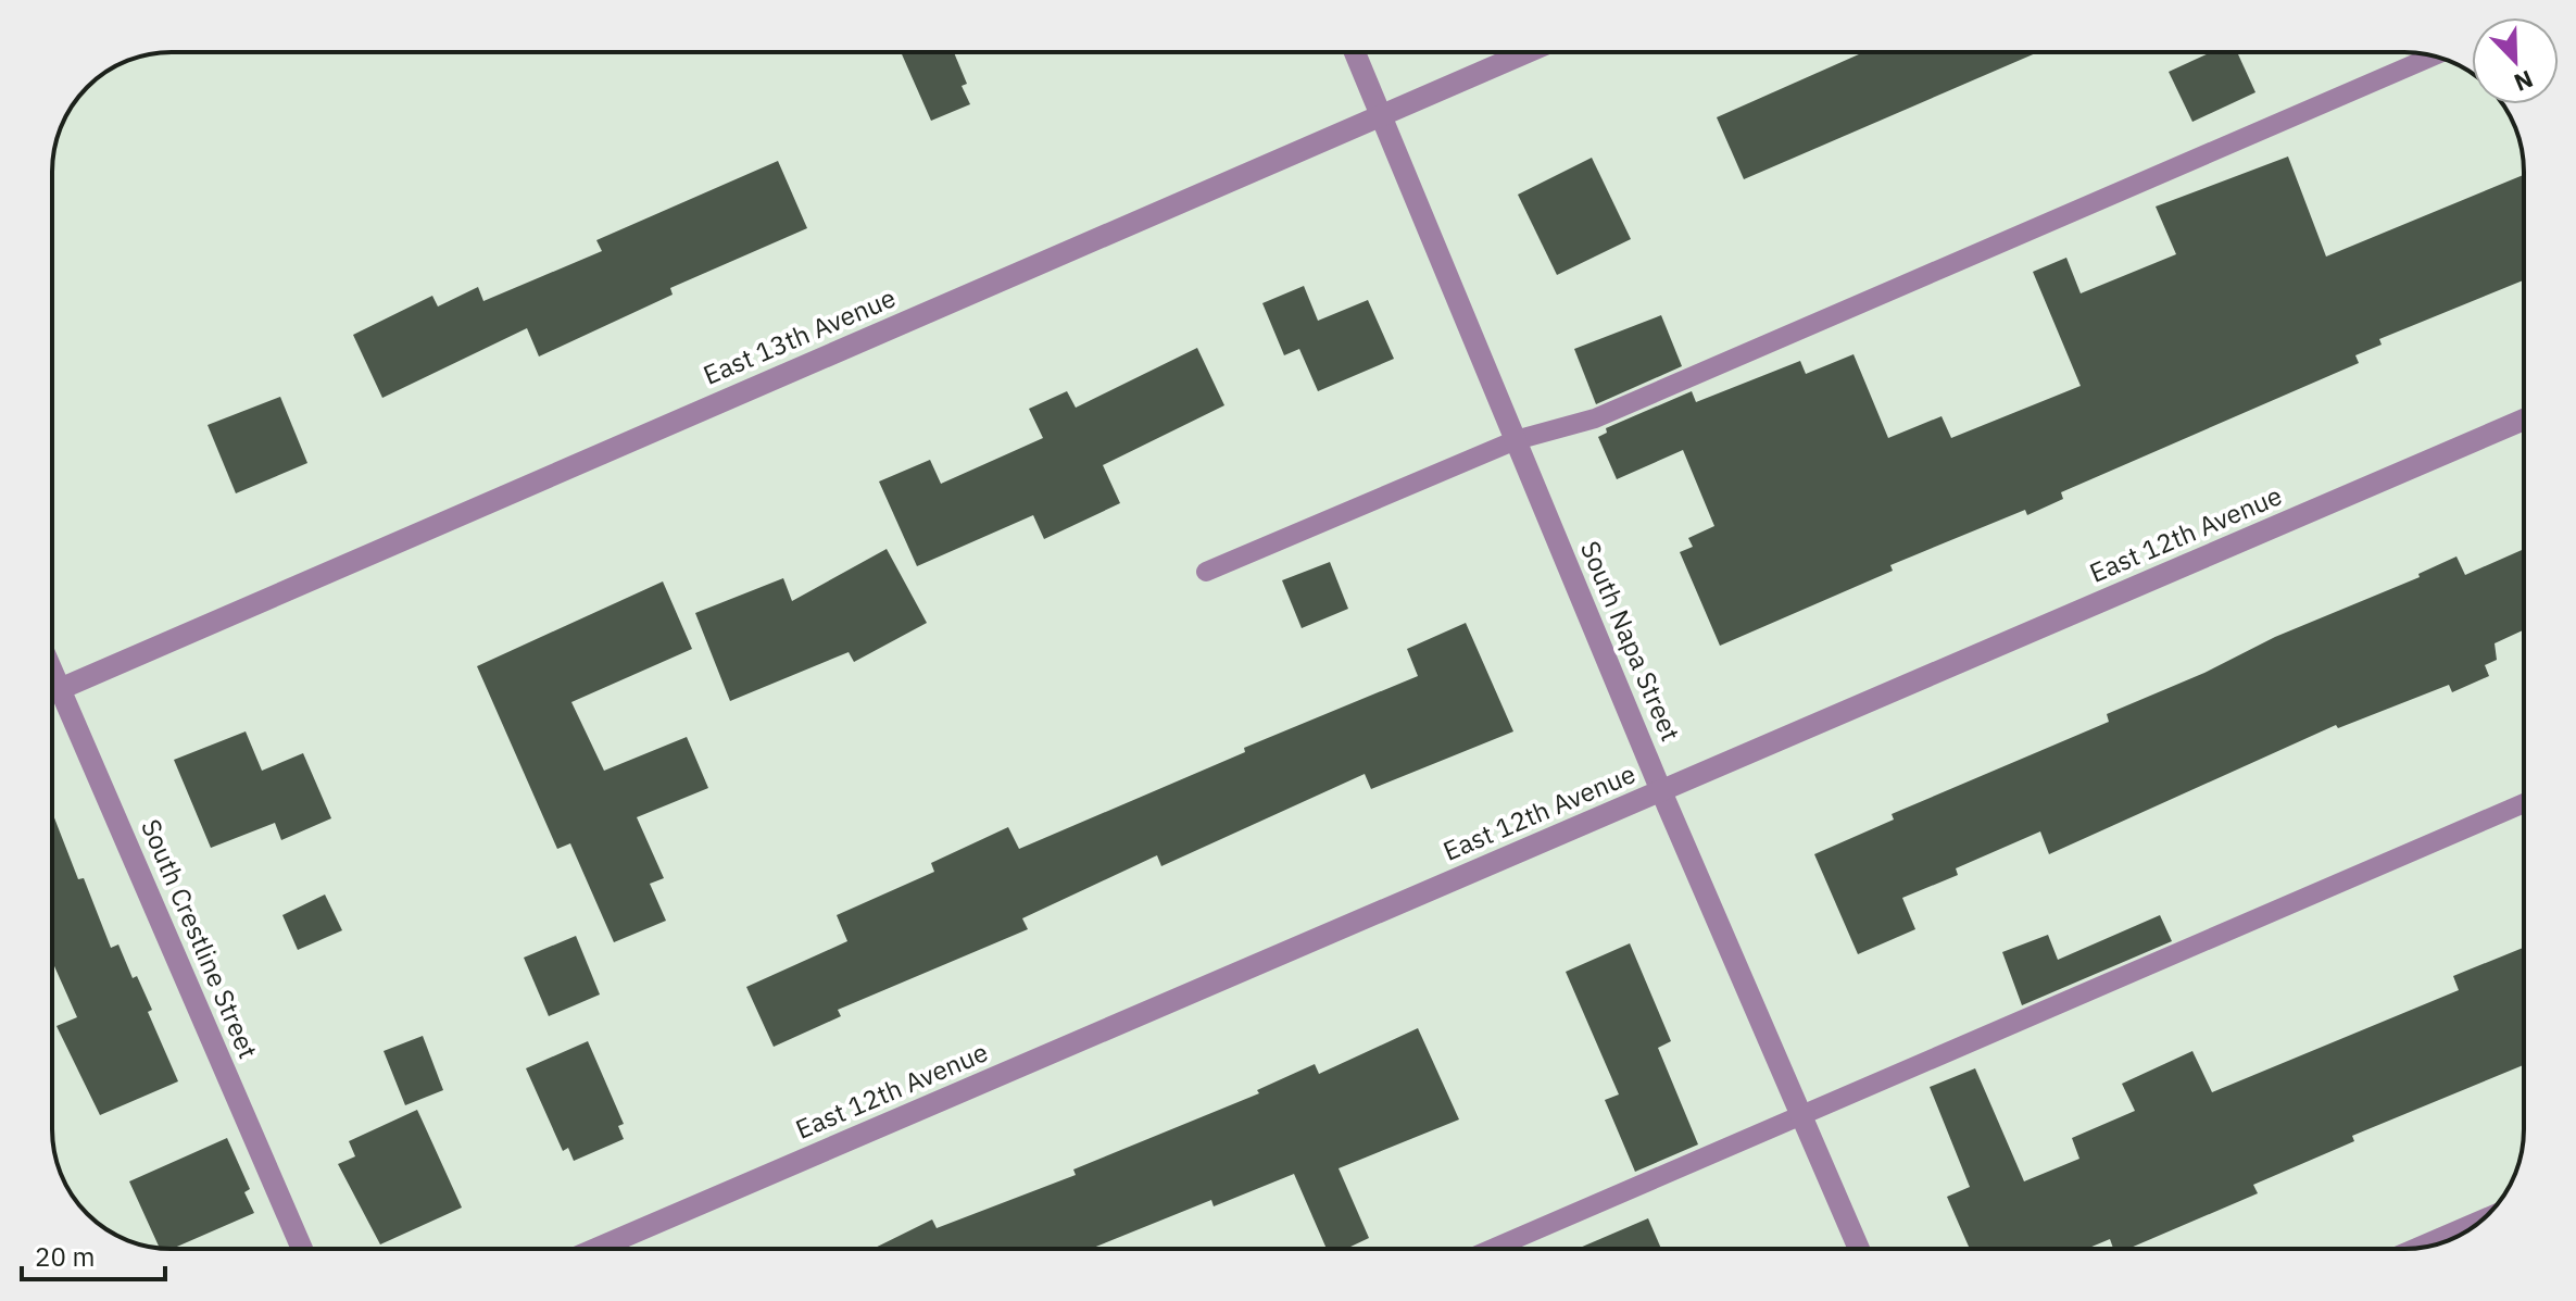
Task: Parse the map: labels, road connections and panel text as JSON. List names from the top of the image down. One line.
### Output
{"streets":{"street":["East 13th Avenue","East 12th Avenue","South Napa Street","South Crestline Street"]},"crossings":[["East 13th Avenue","South Napa Street"],["East 13th Avenue","South Crestline Street"],["East 12th Avenue","South Napa Street"]],"scale_bar":"20 m","north":"bottom right"}
